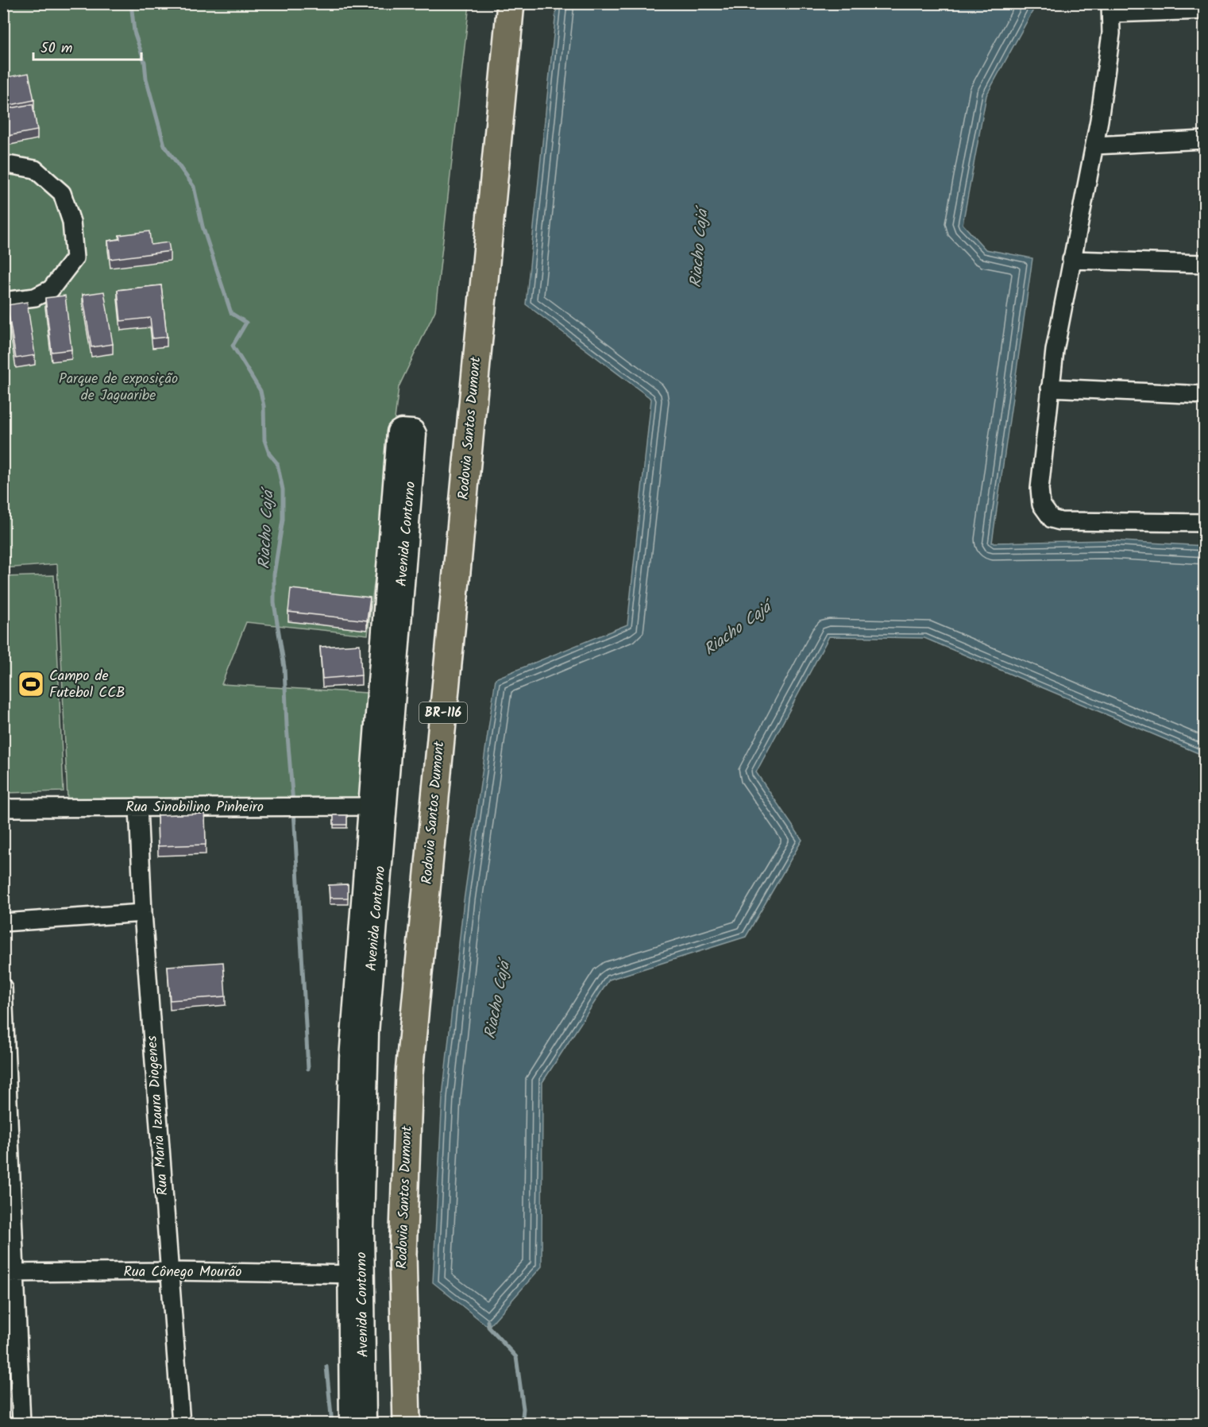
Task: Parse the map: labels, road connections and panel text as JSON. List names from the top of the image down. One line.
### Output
{"streets":{"highway":["Rodovia Santos Dumont","BR-116"],"street":["Avenida Contorno","Rua Sinobilino Pinheiro","Rua Maria Izaura Diogenes","Rua Cônego Mourão"]},"crossings":[["Avenida Contorno","Rua Cônego Mourão"],["Rua Sinobilino Pinheiro","Rua Maria Izaura Diogenes"],["Rua Maria Izaura Diogenes","Rua Cônego Mourão"]],"water":["Riacho Cajá"],"parks":["Parque de exposição de Jaguaribe"],"places":{"sports":["Campo de Futebol CCB"]},"scale_bar":"50 m"}
